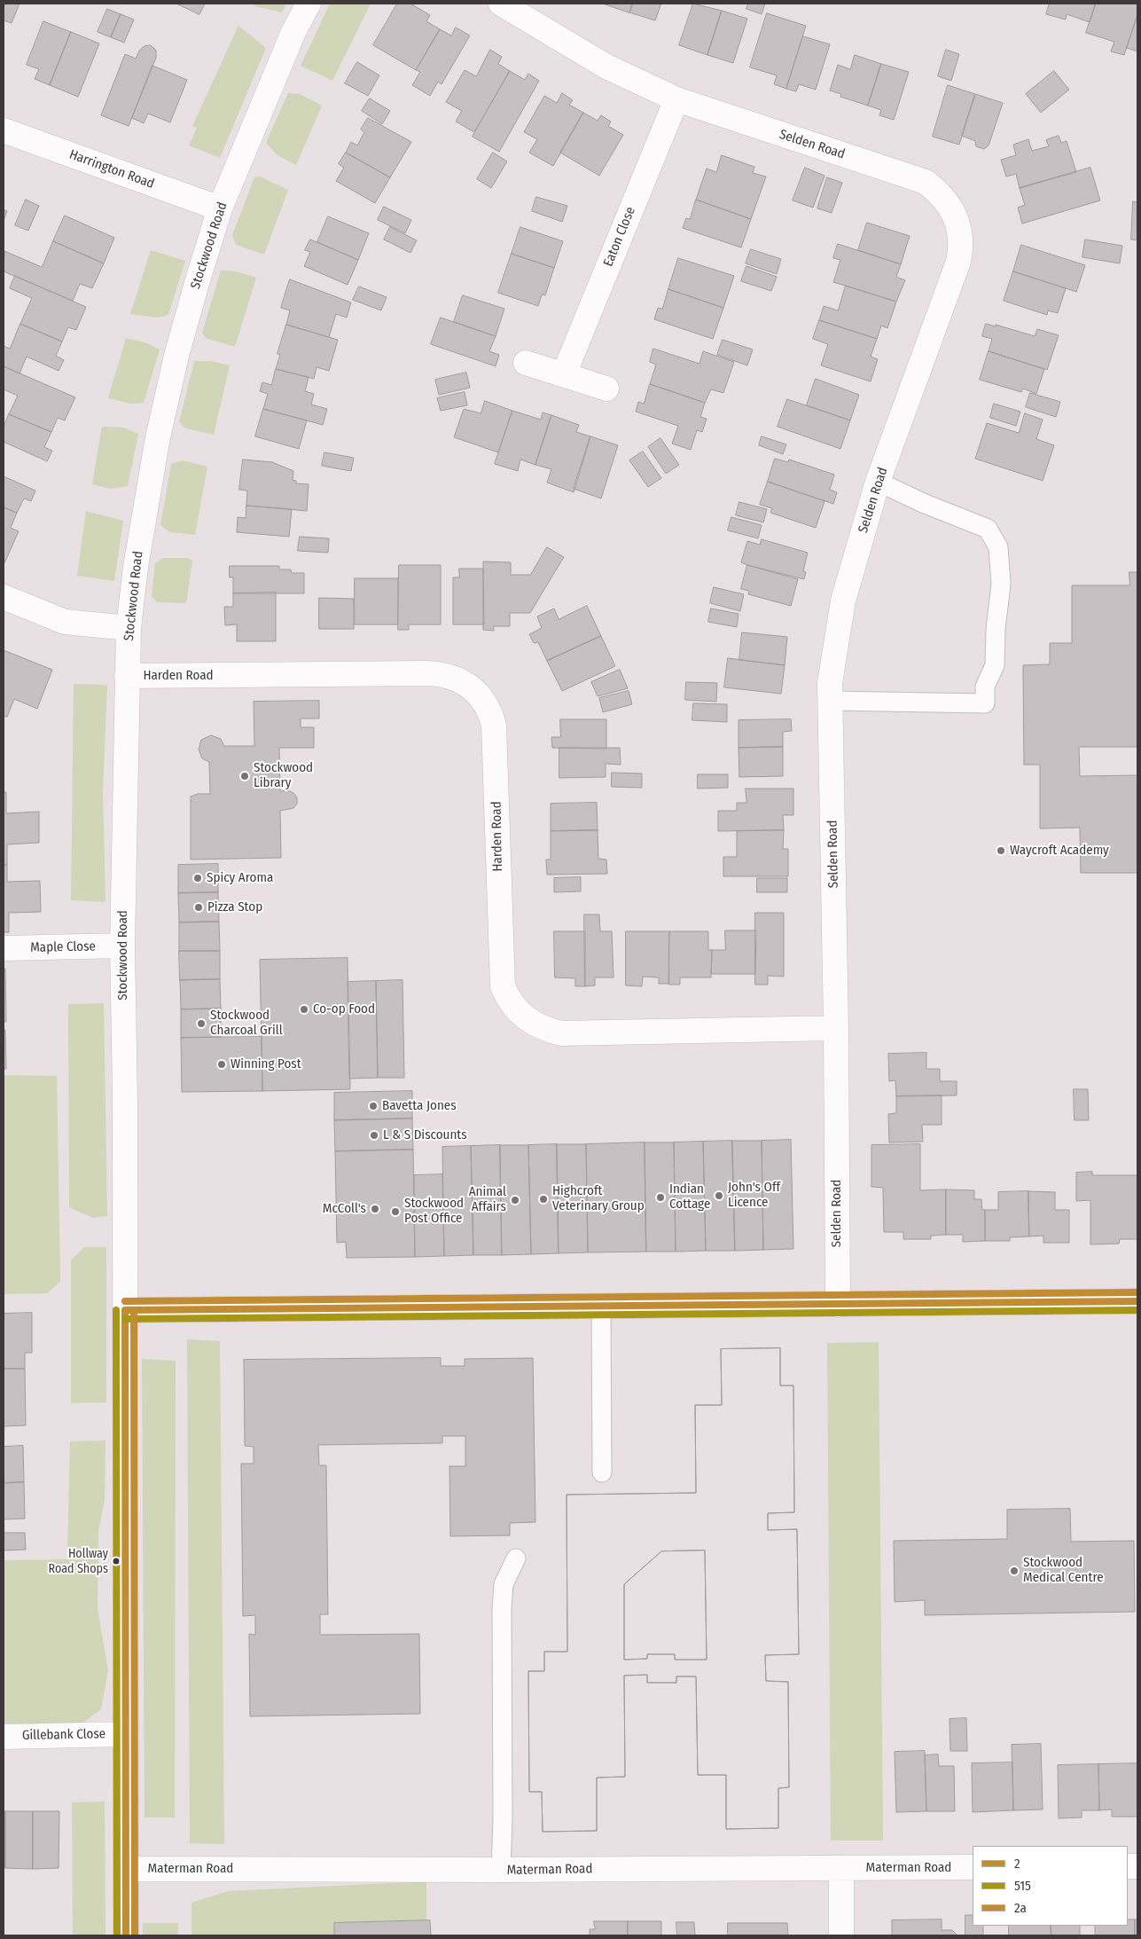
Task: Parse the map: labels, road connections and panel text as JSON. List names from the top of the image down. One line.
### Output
{"streets":{"street":["Selden Road","Harrington Road","Eaton Close","Stockwood Road","Harden Road","Maple Close","Gillebank Close","Materman Road"]},"crossings":[["Selden Road","Eaton Close"],["Selden Road","Harden Road"],["Harrington Road","Stockwood Road"],["Stockwood Road","Harden Road"],["Stockwood Road","Maple Close"],["Stockwood Road","Gillebank Close"],["Stockwood Road","Materman Road"]],"places":["Stockwood Library","Waycroft Academy","Spicy Aroma","Pizza Stop","Co-op Food","Stockwood Charcoal Grill","Winning Post","Bavetta Jones","L & S Discounts","John's Off Licence","Indian Cottage","Highcroft Veterinary Group","Animal Affairs","McColl's","Stockwood Post Office","Hollway Road Shops","Stockwood Medical Centre"],"lines":["transit line 2a","transit line 2","transit line 515"],"legend":["2","515","2a"]}
